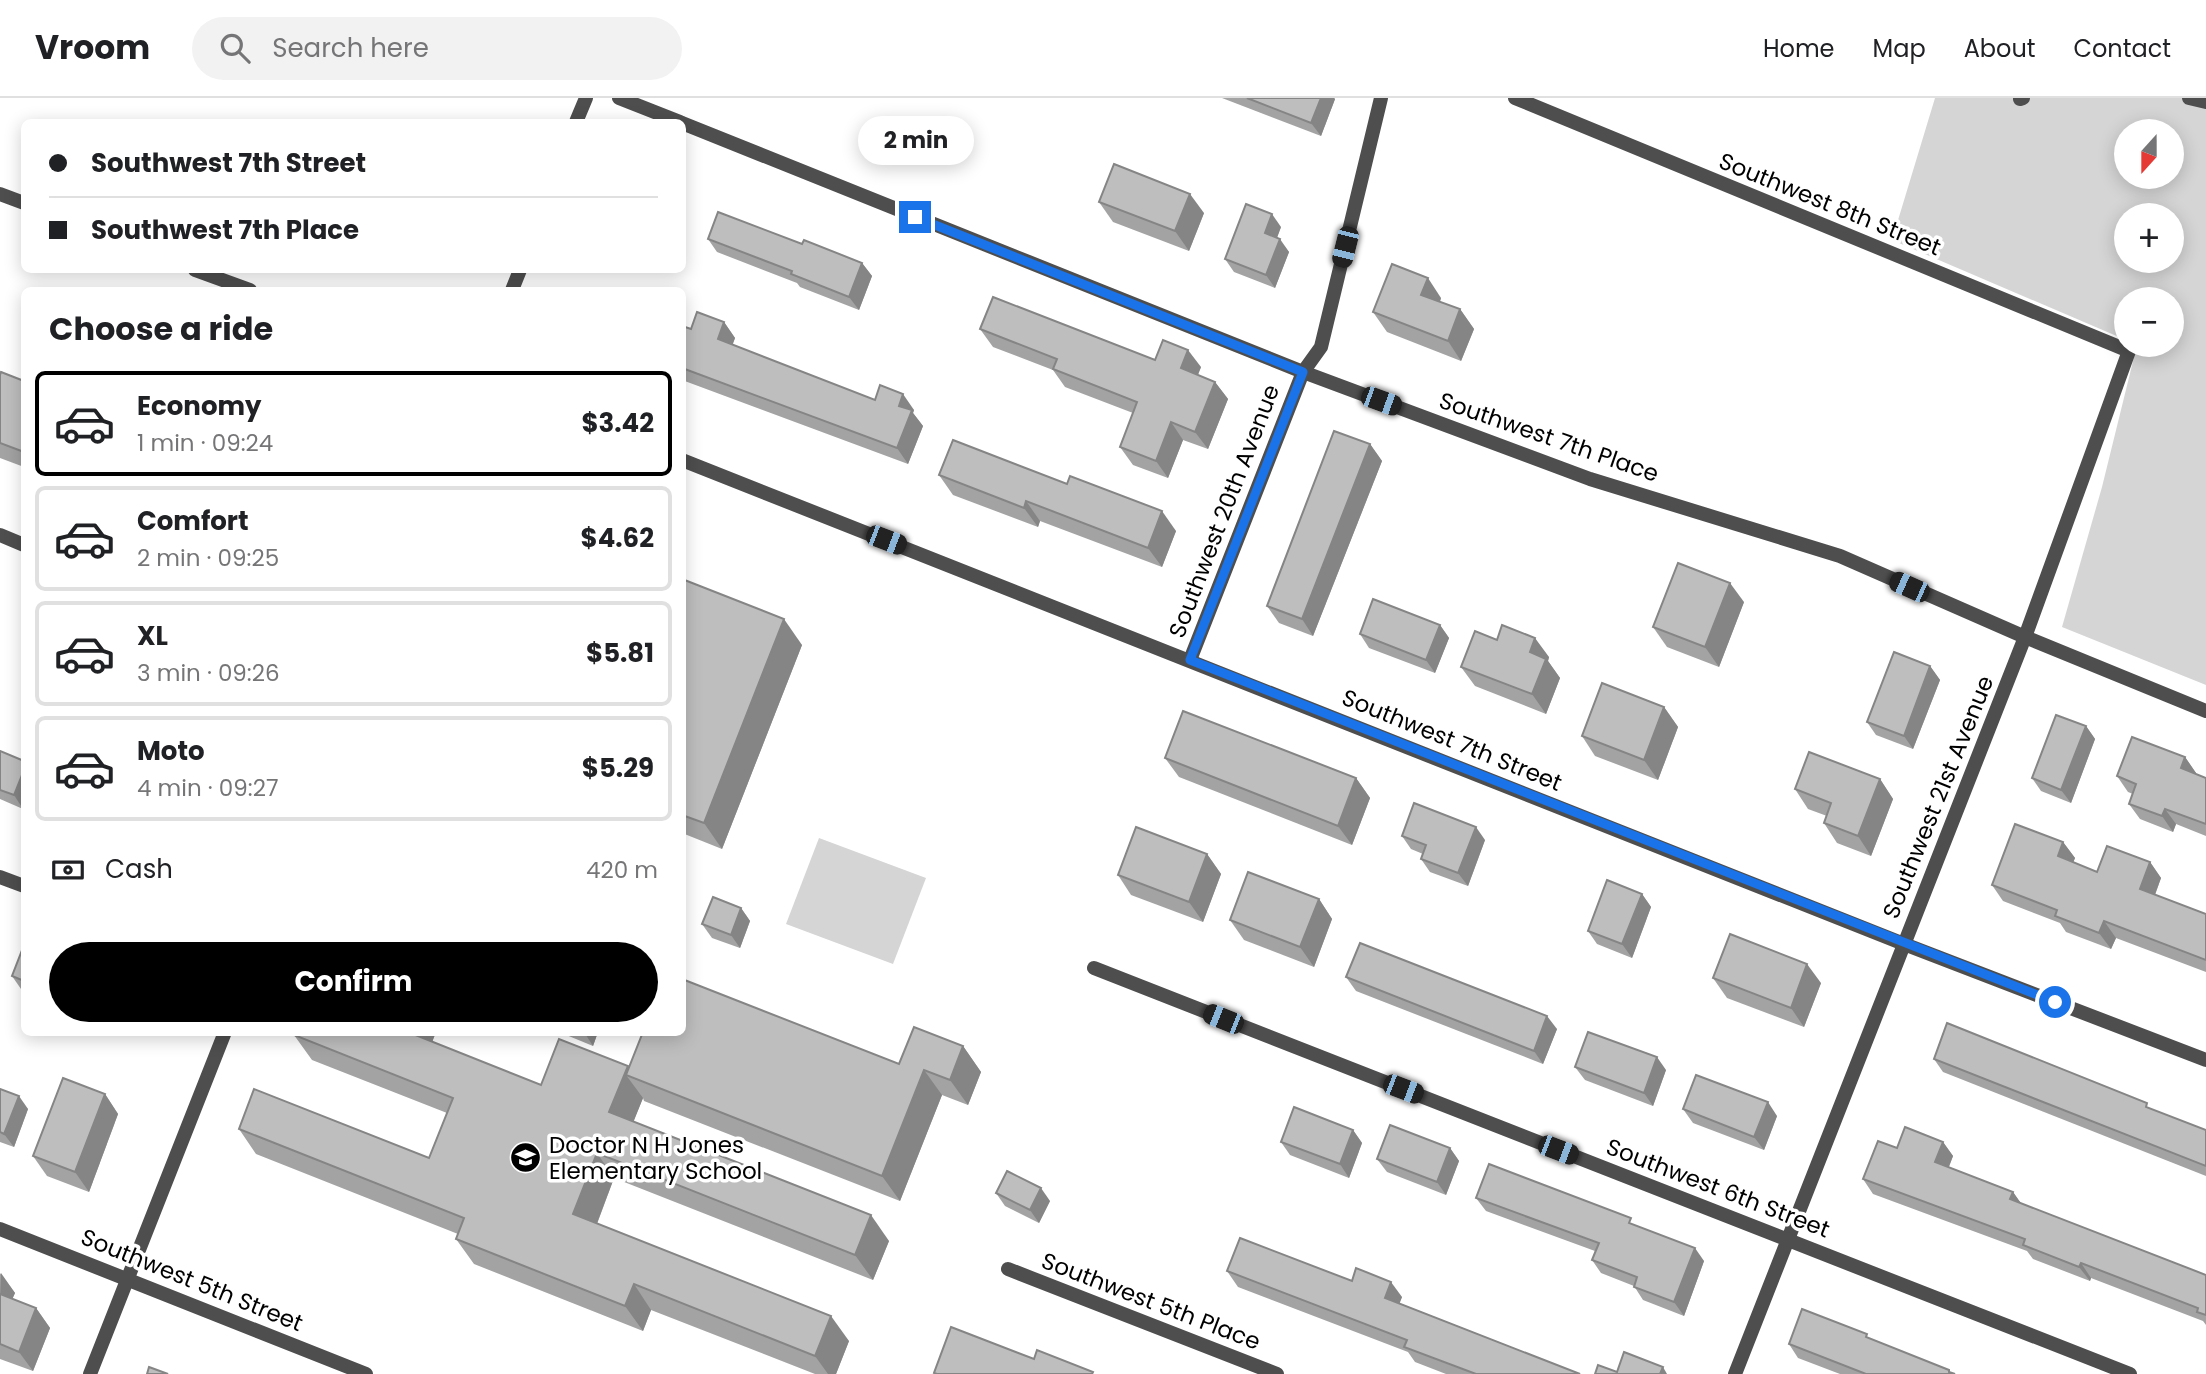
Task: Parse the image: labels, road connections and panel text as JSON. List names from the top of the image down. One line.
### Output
{"streets":{"street":["Southwest 8th Street","Southwest 7th Place","Southwest 20th Avenue","Southwest 7th Street","Southwest 21st Avenue","Southwest 6th Street","Southwest 5th Street","Southwest 5th Place"]},"crossings":[["Southwest 7th Place","Southwest 20th Avenue"],["Southwest 7th Place","Southwest 21st Avenue"],["Southwest 20th Avenue","Southwest 7th Street"],["Southwest 7th Street","Southwest 21st Avenue"],["Southwest 21st Avenue","Southwest 6th Street"]],"places":{"school or university":["Doctor N H Jones Elementary School"]},"north":"bottom","page":{"header":"Vroom","search":"Search here","nav":["Home","Map","About","Contact"],"bubble":"2 min","map_buttons":["+","−"],"banner":["Southwest 7th Street","Southwest 7th Place"],"heading":"Choose a ride","list":[{"name":"Economy","note":"1 min · 09:24","value":"$3.42"},{"name":"Comfort","note":"2 min · 09:25","value":"$4.62"},{"name":"XL","note":"3 min · 09:26","value":"$5.81"},{"name":"Moto","note":"4 min · 09:27","value":"$5.29"}],"pay":["Cash","420 m"],"buttons":"Confirm"}}
